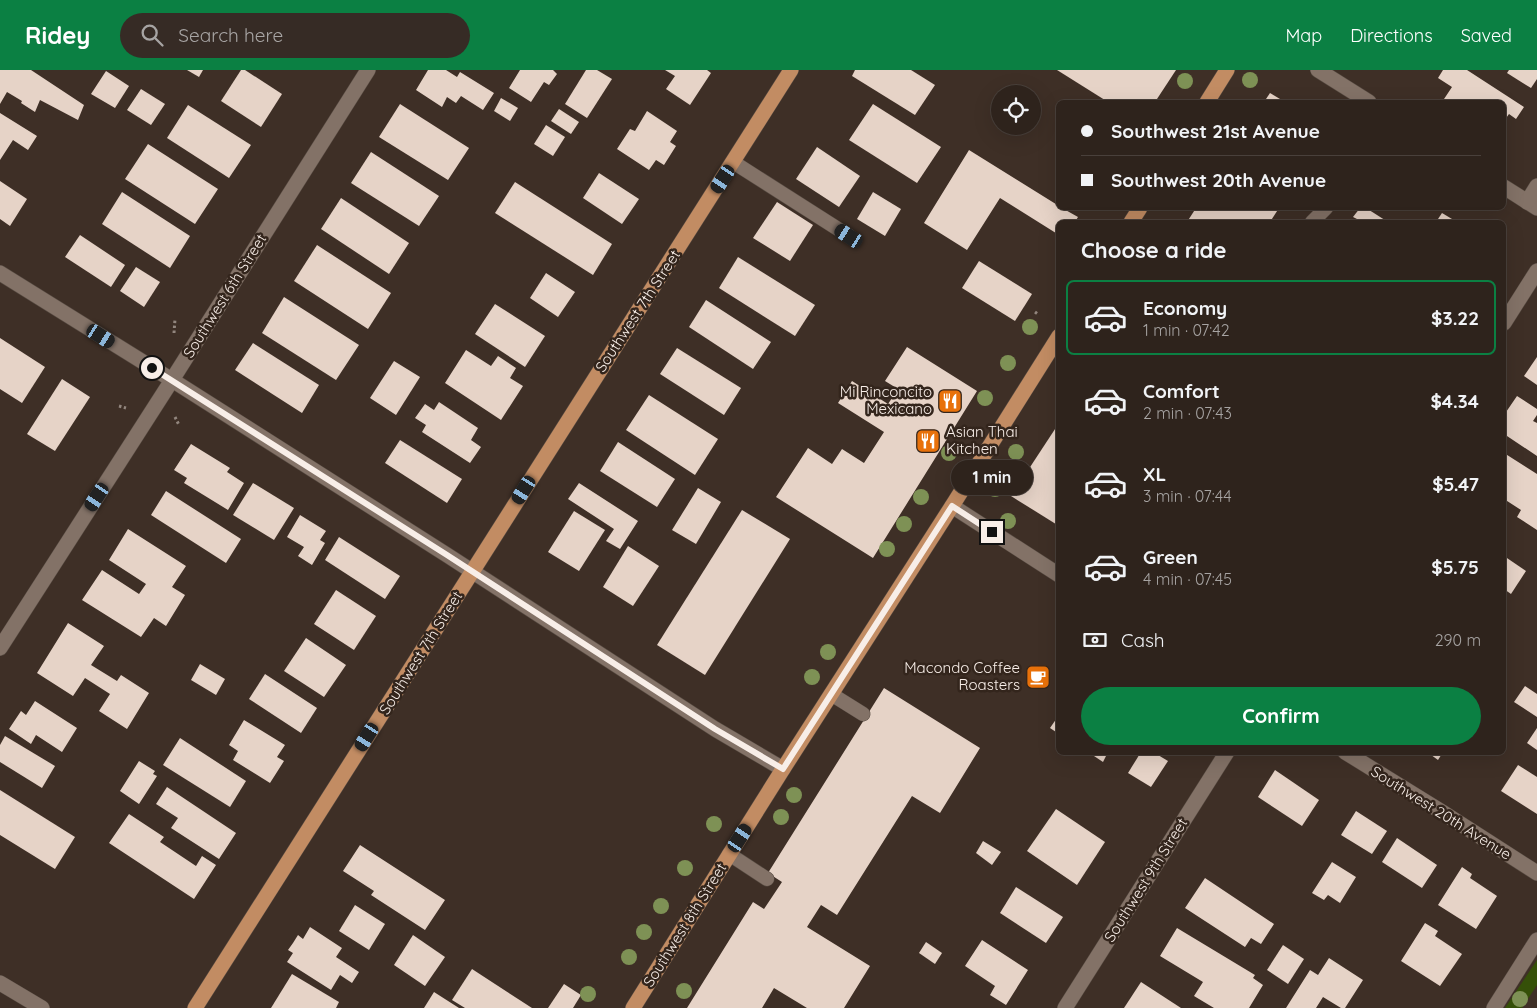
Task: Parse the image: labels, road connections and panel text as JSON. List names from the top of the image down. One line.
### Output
{"streets":{"main road":["Southwest 7th Street","Southwest 8th Street"],"street":["Southwest 6th Street","Southwest 20th Avenue","Southwest 9th Street"]},"places":{"restaurant":["Mi Rinconcito Mexicano","Asian Thai Kitchen"],"cafe":["Macondo Coffee Roasters"]},"page":{"header":"Ridey","search":"Search here","nav":["Map","Directions","Saved"],"banner":["Southwest 21st Avenue","Southwest 20th Avenue"],"heading":"Choose a ride","list":[{"name":"Economy","note":"1 min · 07:42","value":"$3.22"},{"name":"Comfort","note":"2 min · 07:43","value":"$4.34"},{"name":"XL","note":"3 min · 07:44","value":"$5.47"},{"name":"Green","note":"4 min · 07:45","value":"$5.75"}],"bubble":"1 min","pay":["Cash","290 m"],"buttons":"Confirm"}}
